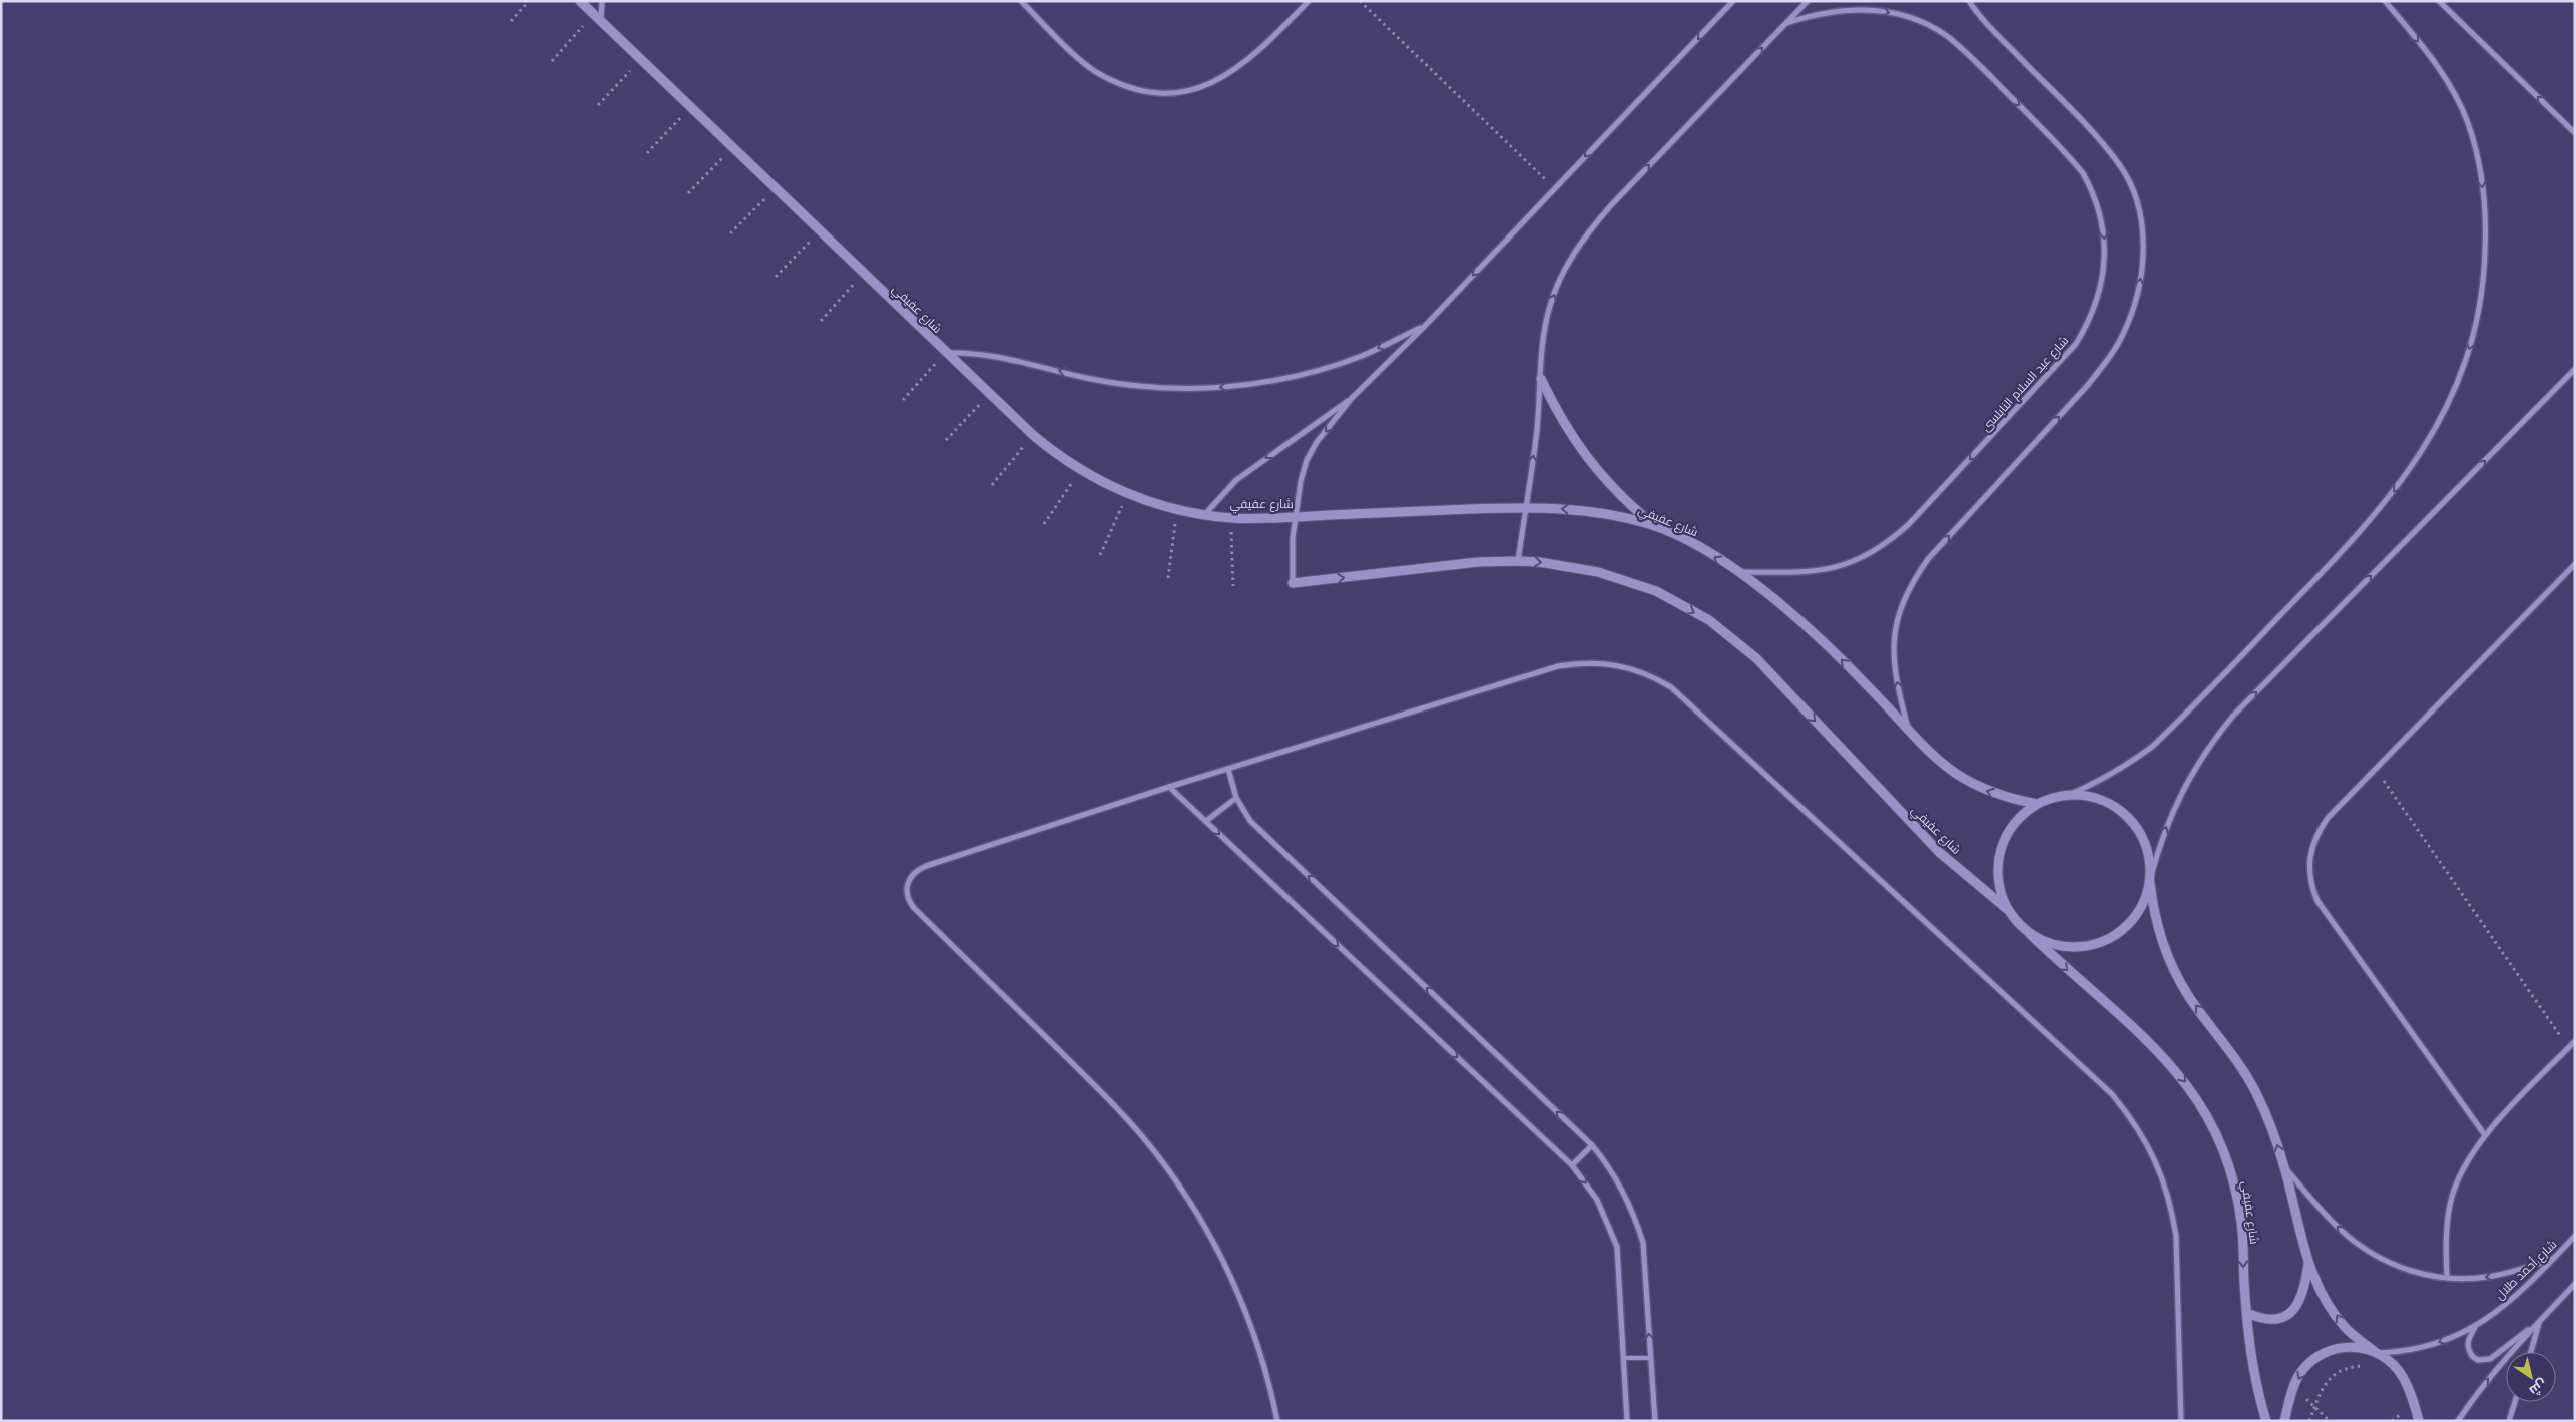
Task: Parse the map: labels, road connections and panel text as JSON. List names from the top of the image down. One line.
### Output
{"streets":{"street":["شارع عفيفي","شارع عبد السلام النابلسى","شارع أحمد طلال"]},"crossings":[["شارع عفيفي","شارع عبد السلام النابلسى"]],"one_way":["شارع أحمد طلال"],"north":"bottom right"}
